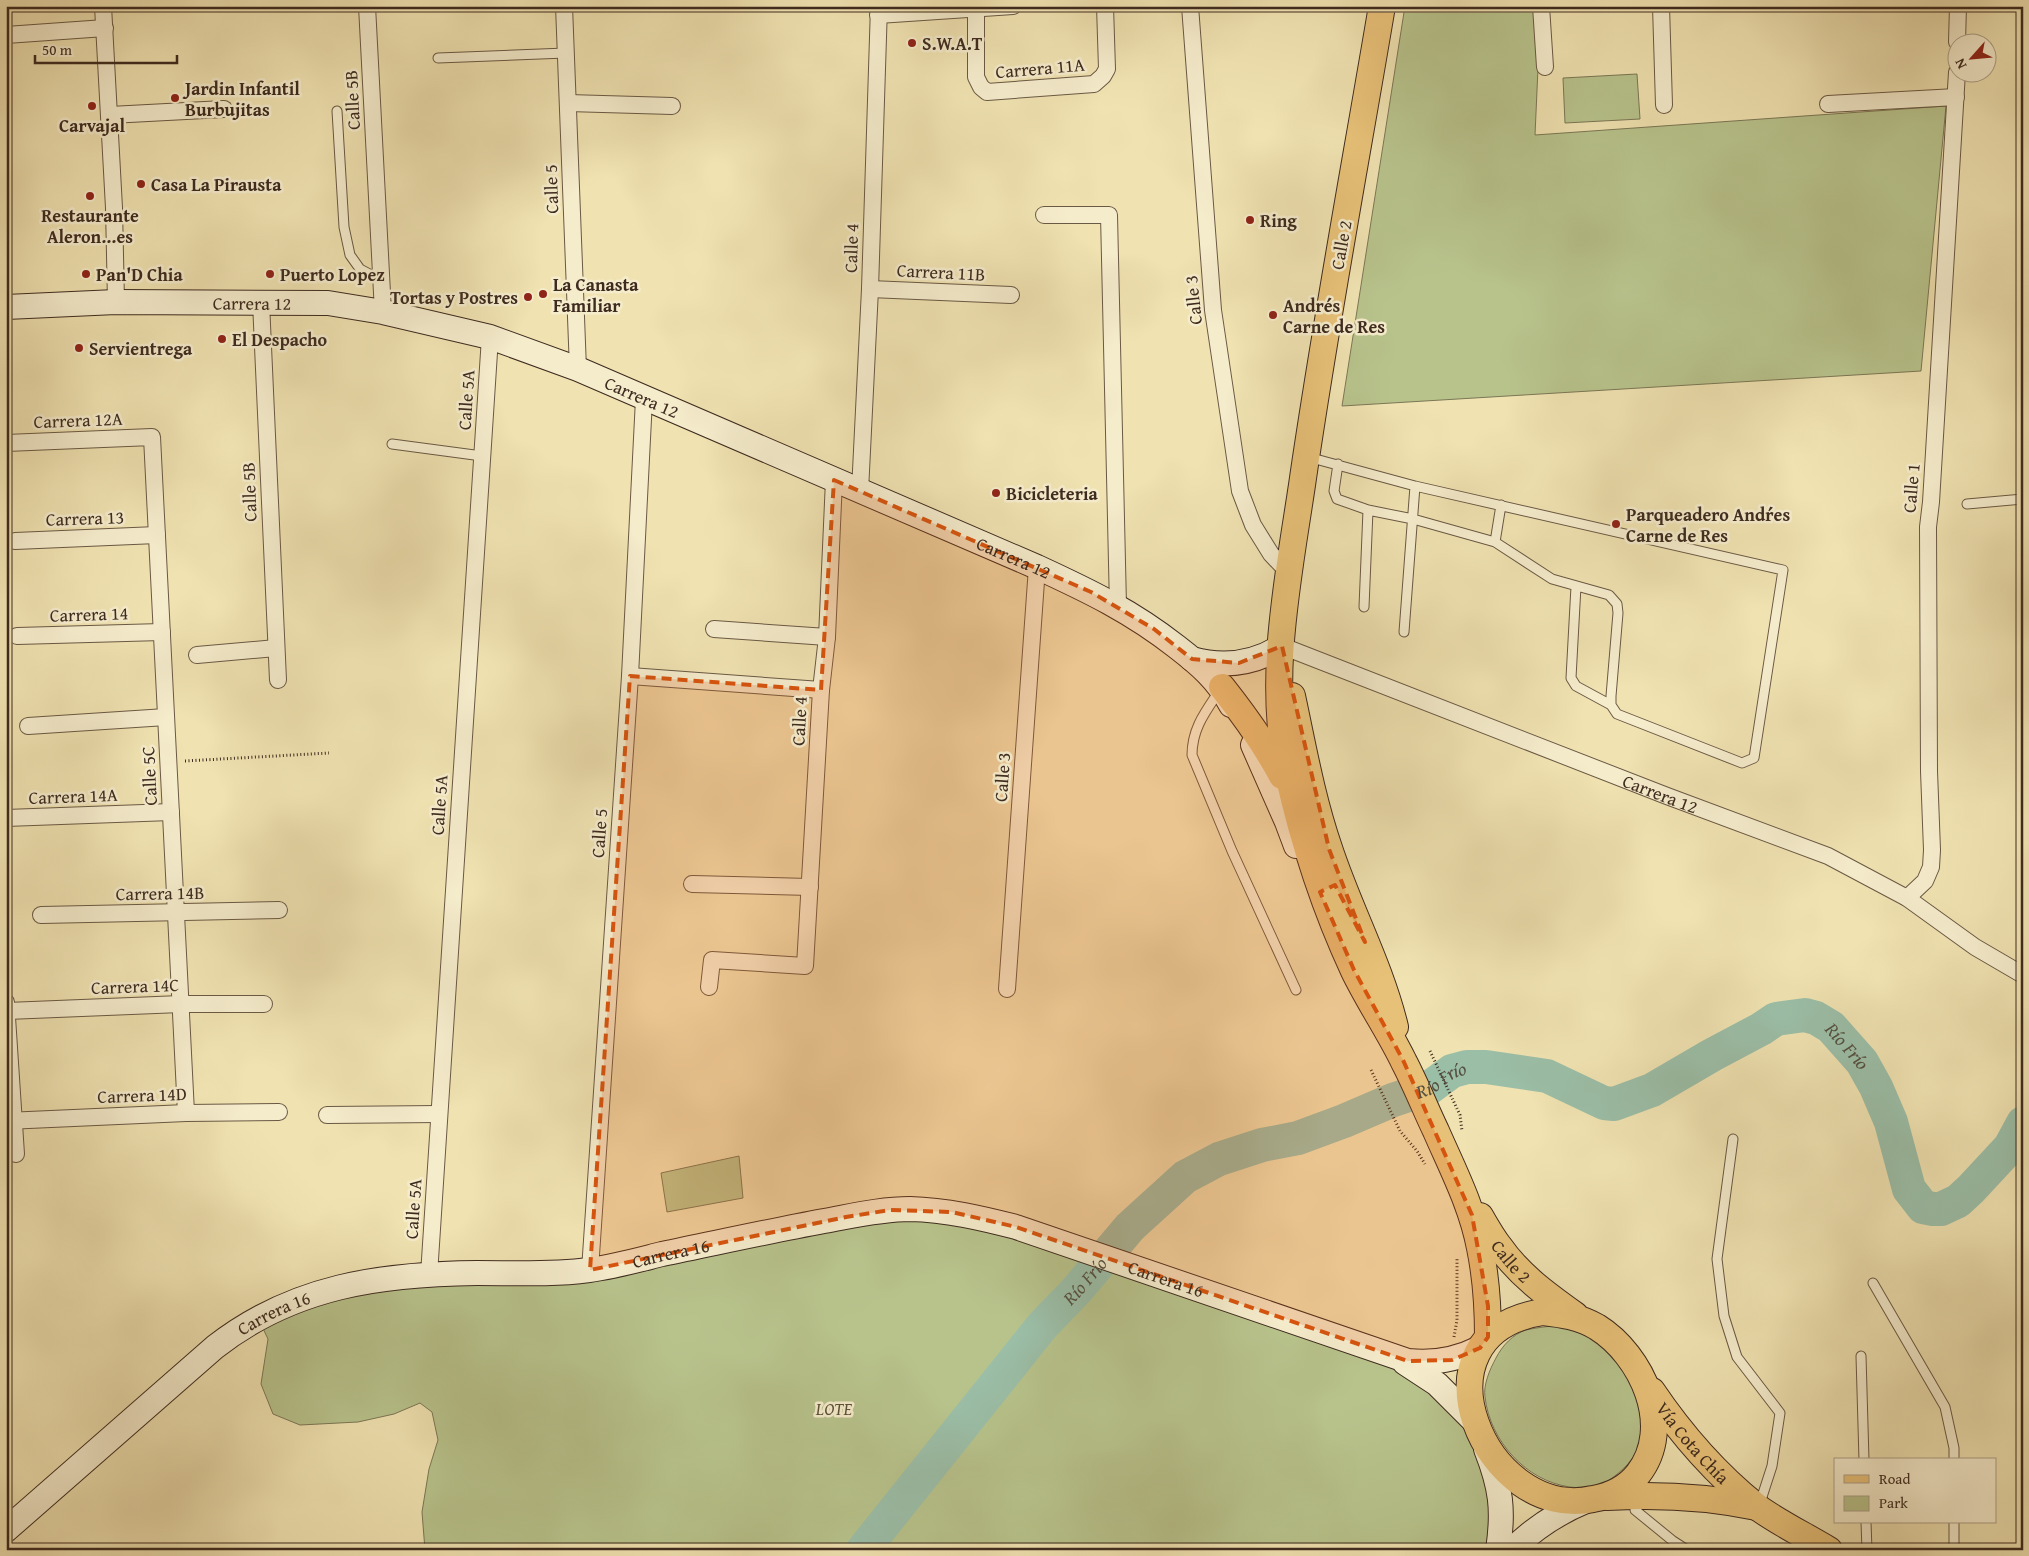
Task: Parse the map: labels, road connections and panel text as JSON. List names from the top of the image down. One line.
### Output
{"streets":{"main road":["Calle 2","Vía Cota Chía"],"street":["Carrera 11A","Calle 5B","Calle 5","Calle 4","Carrera 11B","Calle 3","Carrera 12","Calle 5A","Carrera 12A","Calle 1","Carrera 13","Carrera 14","Calle 5C","Carrera 14A","Carrera 14B","Carrera 14C","Carrera 14D","Carrera 16"]},"crossings":[["Calle 5B","Carrera 12"],["Calle 5","Carrera 12"],["Calle 5","Carrera 16"],["Calle 2","Calle 3"],["Calle 2","Carrera 12"],["Calle 2","Carrera 16"],["Calle 4","Carrera 11B"],["Calle 4","Carrera 12"],["Calle 3","Carrera 12"],["Carrera 12","Calle 5A"],["Carrera 12","Calle 1"],["Calle 5A","Carrera 16"],["Carrera 12A","Calle 5C"],["Carrera 13","Calle 5C"],["Carrera 14","Calle 5C"],["Calle 5C","Carrera 14A"],["Calle 5C","Carrera 14B"],["Calle 5C","Carrera 14C"],["Calle 5C","Carrera 14D"],["Carrera 16","Vía Cota Chía"]],"water":["Río Frío"],"parks":["LOTE"],"places":["S.W.A.T","Jardin Infantil Burbujitas","Carvajal","Casa La Pirausta","Restaurante Aleron...es","Ring","Pan'D Chia","Puerto Lopez","La Canasta Familiar","Tortas y Postres","Andrés Carne de Res","El Despacho","Servientrega","Bicicleteria","Parqueadero Andŕes Carne de Res"],"legend":["Road","Park"],"scale_bar":"50 m","north":"bottom left"}
